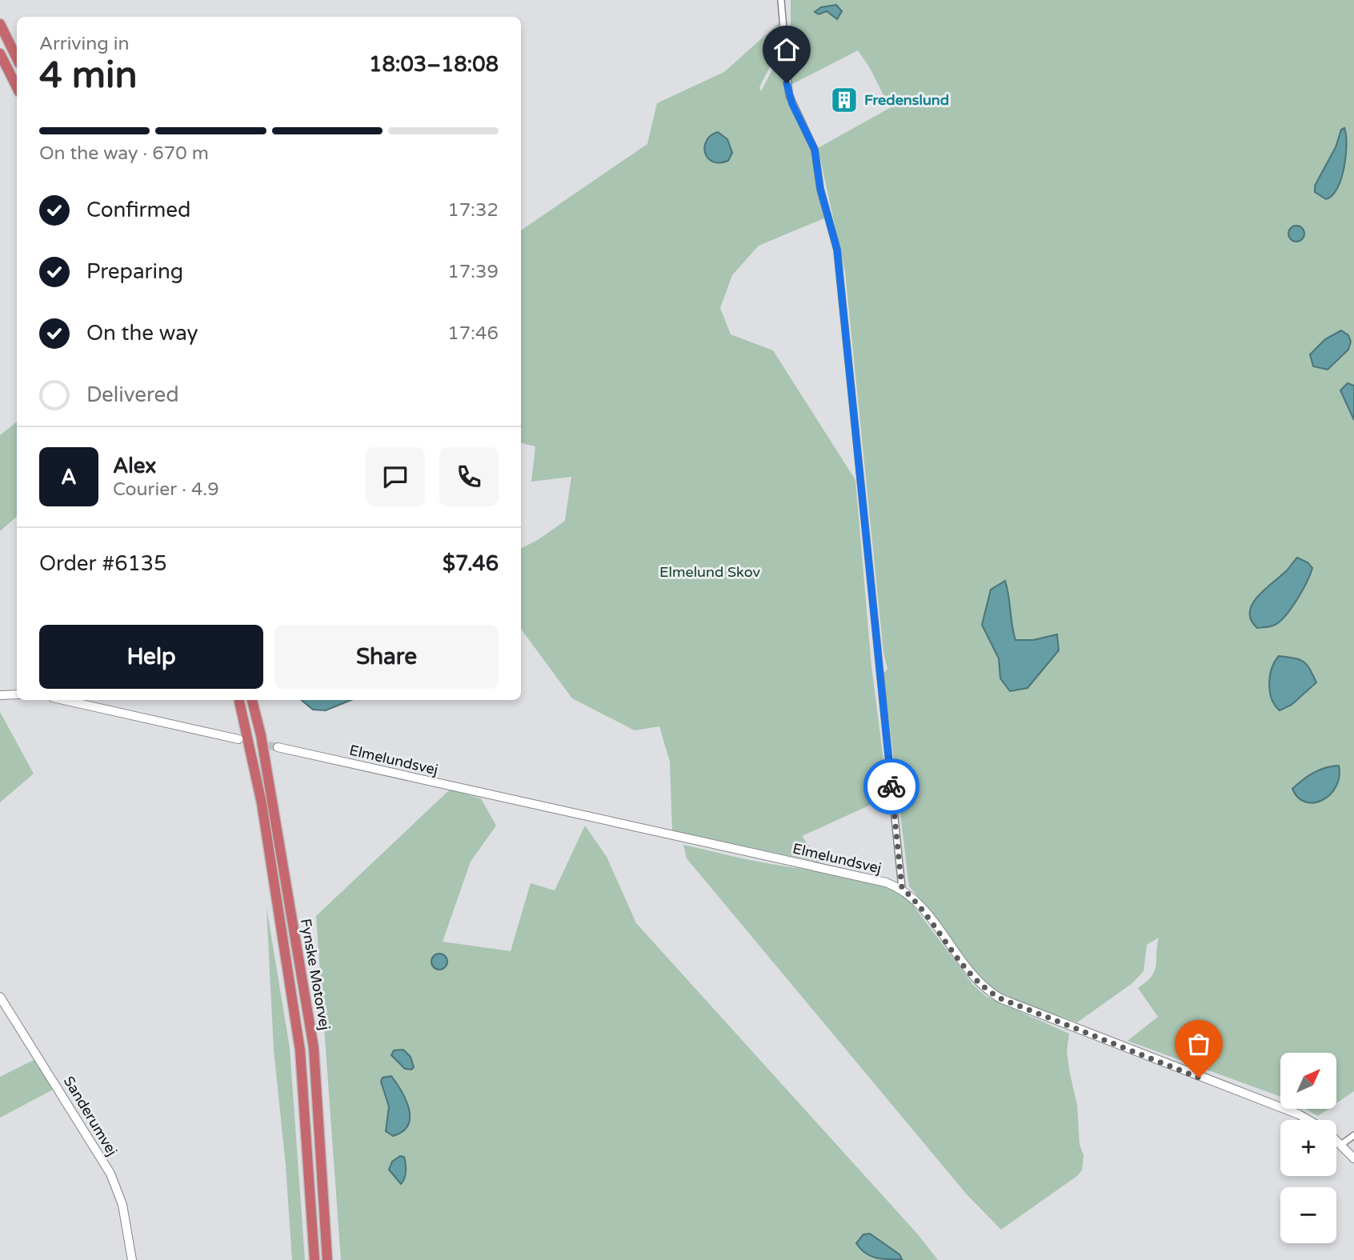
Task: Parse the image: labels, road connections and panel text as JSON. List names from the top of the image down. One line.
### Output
{"streets":{"highway":["Fynske Motorvej"],"street":["Elmelundsvej","Sanderumvej"]},"parks":["Elmelund Skov"],"places":{"building":["Fredenslund"]},"north":"top right","page":{"heading":["4 min","Arriving in","18:03–18:08"],"panel":["Alex","Courier · 4.9","Order #6135","$7.46"],"bar":"On the way · 670 m","list":[["Confirmed","17:32"],["Preparing","17:39"],["On the way","17:46"],"Delivered"],"round":"A","buttons":["Help","Share"],"map_buttons":["+","−"]}}
